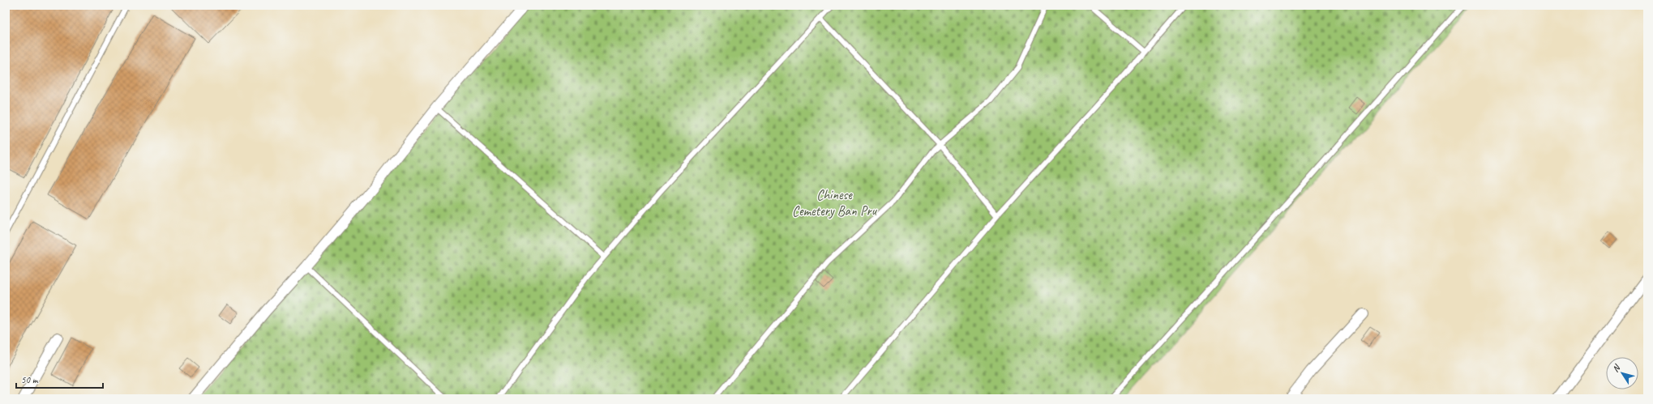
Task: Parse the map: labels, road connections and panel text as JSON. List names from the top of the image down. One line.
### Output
{"parks":["Chinese Cemetery Ban Pru"],"scale_bar":"50 m","north":"top left"}
